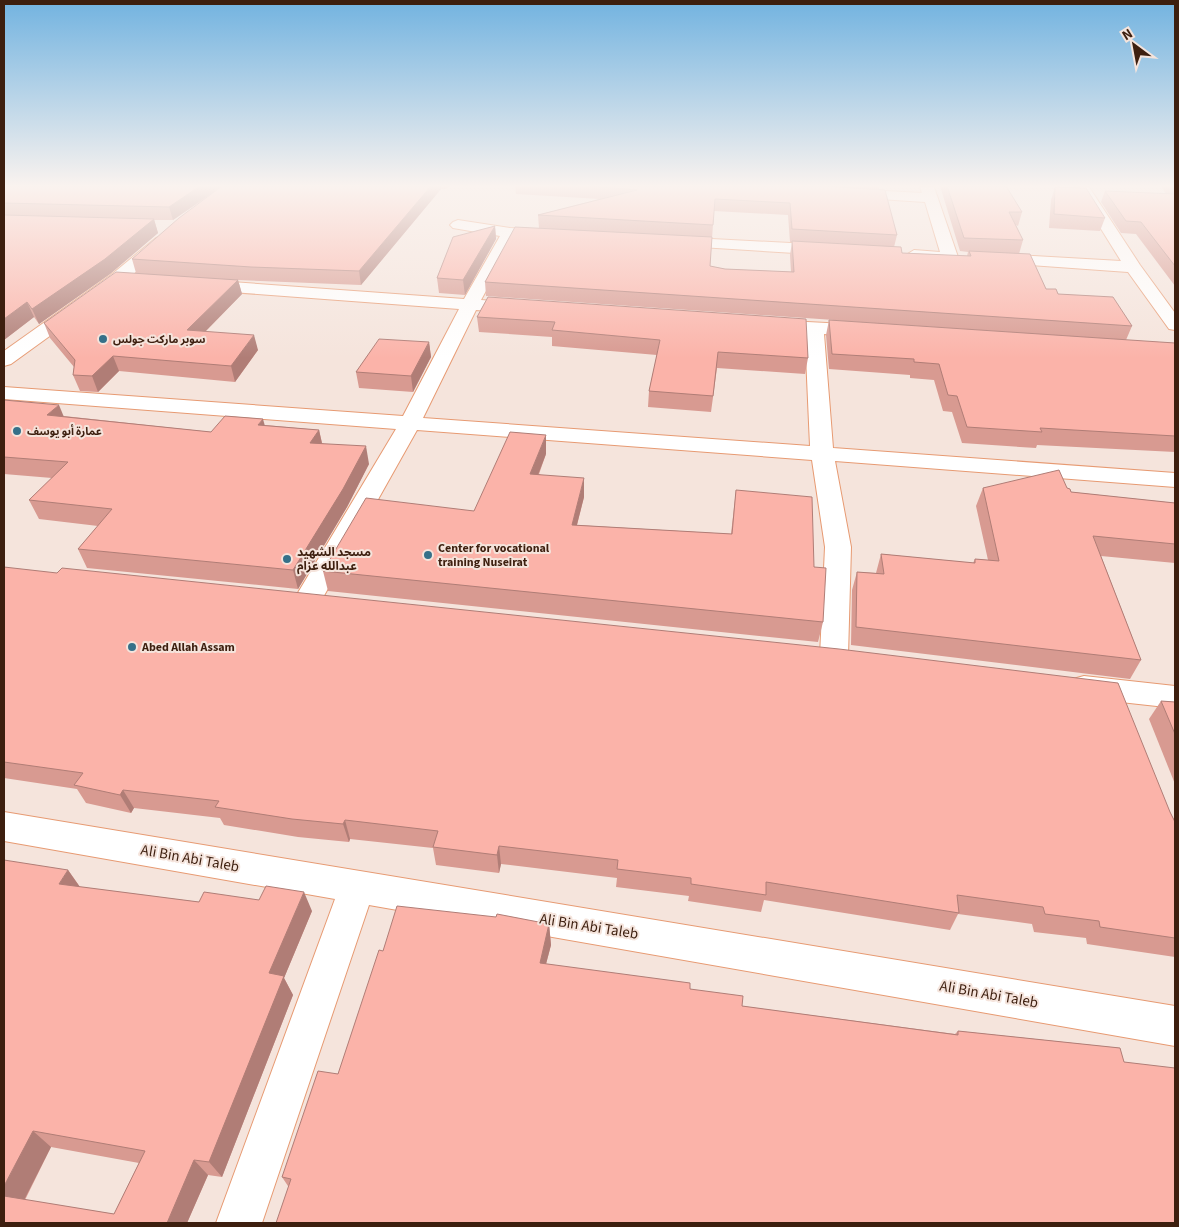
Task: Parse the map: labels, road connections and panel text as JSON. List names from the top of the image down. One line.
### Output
{"streets":{"street":["Ali Bin Abi Taleb"]},"places":["سوبر ماركت جولس","عمارة أبو يوسف","Center for vocational training Nuseirat","مسجد الشهيد عبدالله عزام","Abed Allah Assam"],"north":"top left"}
